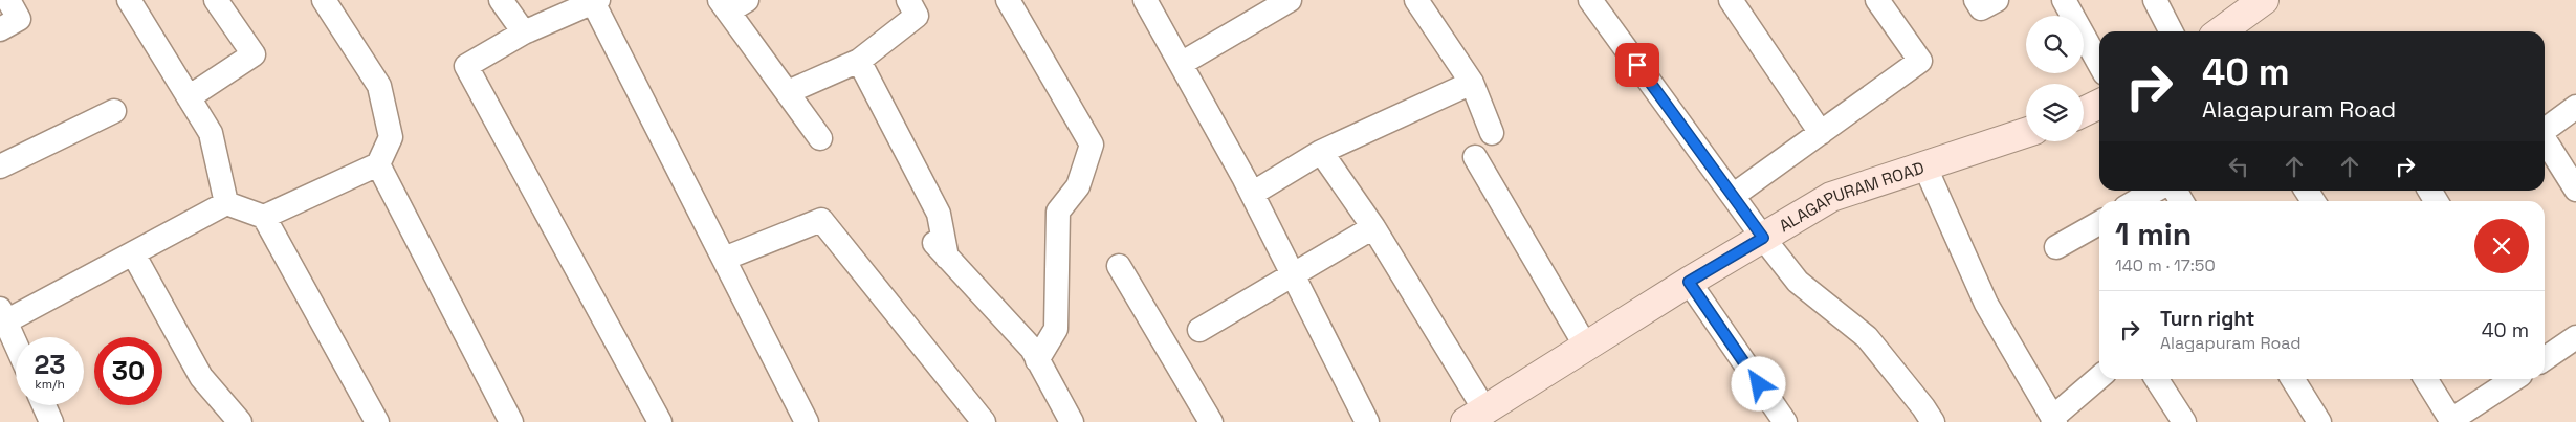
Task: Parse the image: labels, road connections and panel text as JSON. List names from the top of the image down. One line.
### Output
{"streets":{"main road":["ALAGAPURAM ROAD"]},"page":{"turn":["40 m","Alagapuram Road"],"heading":["1 min","140 m · 17:50"],"list":[{"name":"Turn right","note":"Alagapuram Road","value":"40 m"}],"speed":"23 km/h","limit":"30"}}
